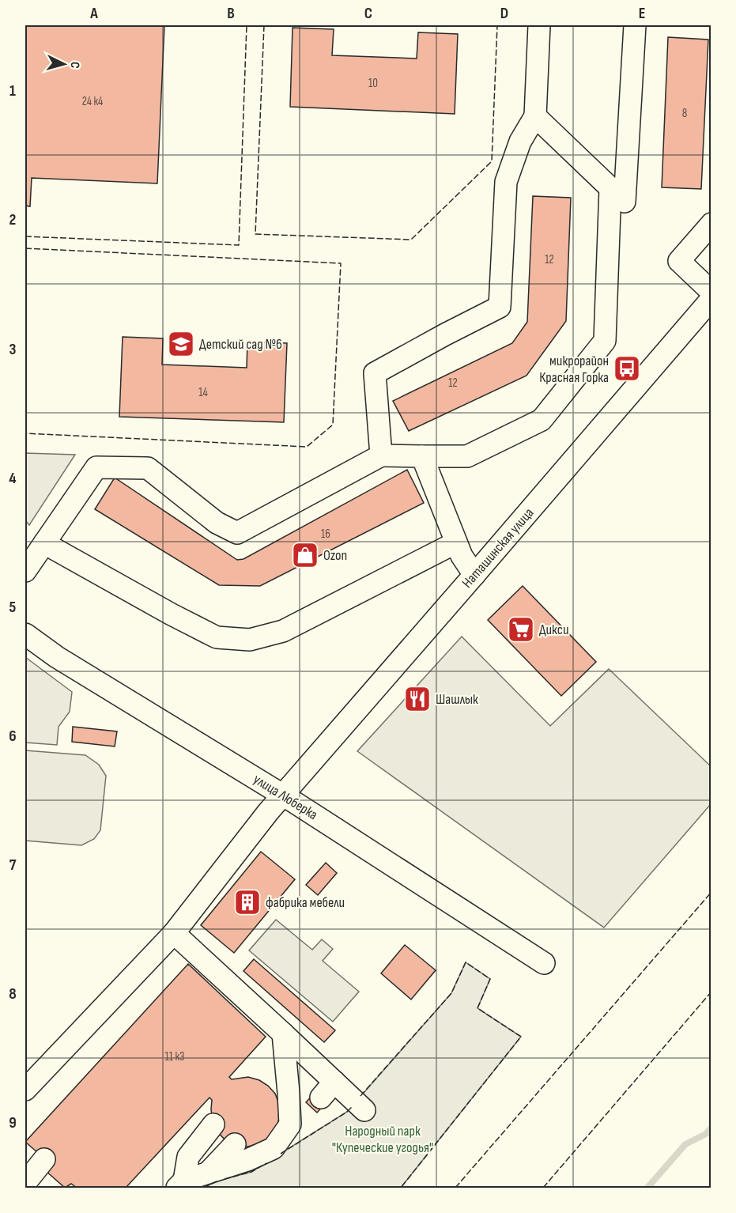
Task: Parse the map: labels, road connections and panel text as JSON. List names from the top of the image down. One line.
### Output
{"streets":{"street":["Наташинская улица","улица Люберка"]},"crossings":[["Наташинская улица","улица Люберка"]],"parks":["Народный парк \"Купеческие угодья\""],"places":{"school or university":["Детский сад №6"],"bus stop":["микрорайон Красная Горка"],"shop":["Ozon"],"supermarket":["Дикси"],"restaurant":["Шашлык"],"building":["фабрика мебели"]},"house_numbers":["10","24 к4","8","12","12","14","16","11 к3"],"north":"right","grid":{"columns":["A","B","C","D","E"],"rows":["1","2","3","4","5","6","7","8","9"]}}
